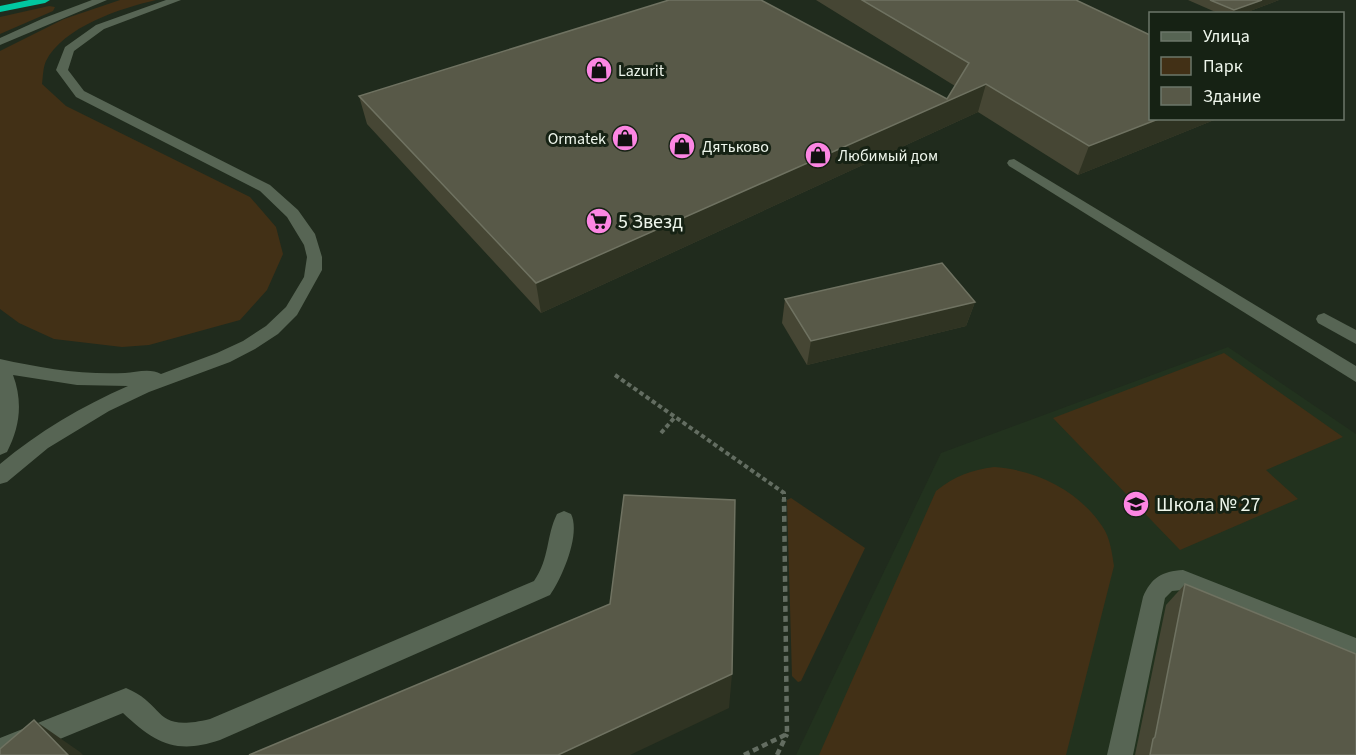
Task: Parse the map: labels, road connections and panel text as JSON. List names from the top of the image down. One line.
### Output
{"places":{"shop":["Lazurit","Ormatek","Дятьково","Любимый дом"],"supermarket":["5 Звезд"],"school or university":["Школа № 27"]},"legend":["Улица","Парк","Здание"]}
